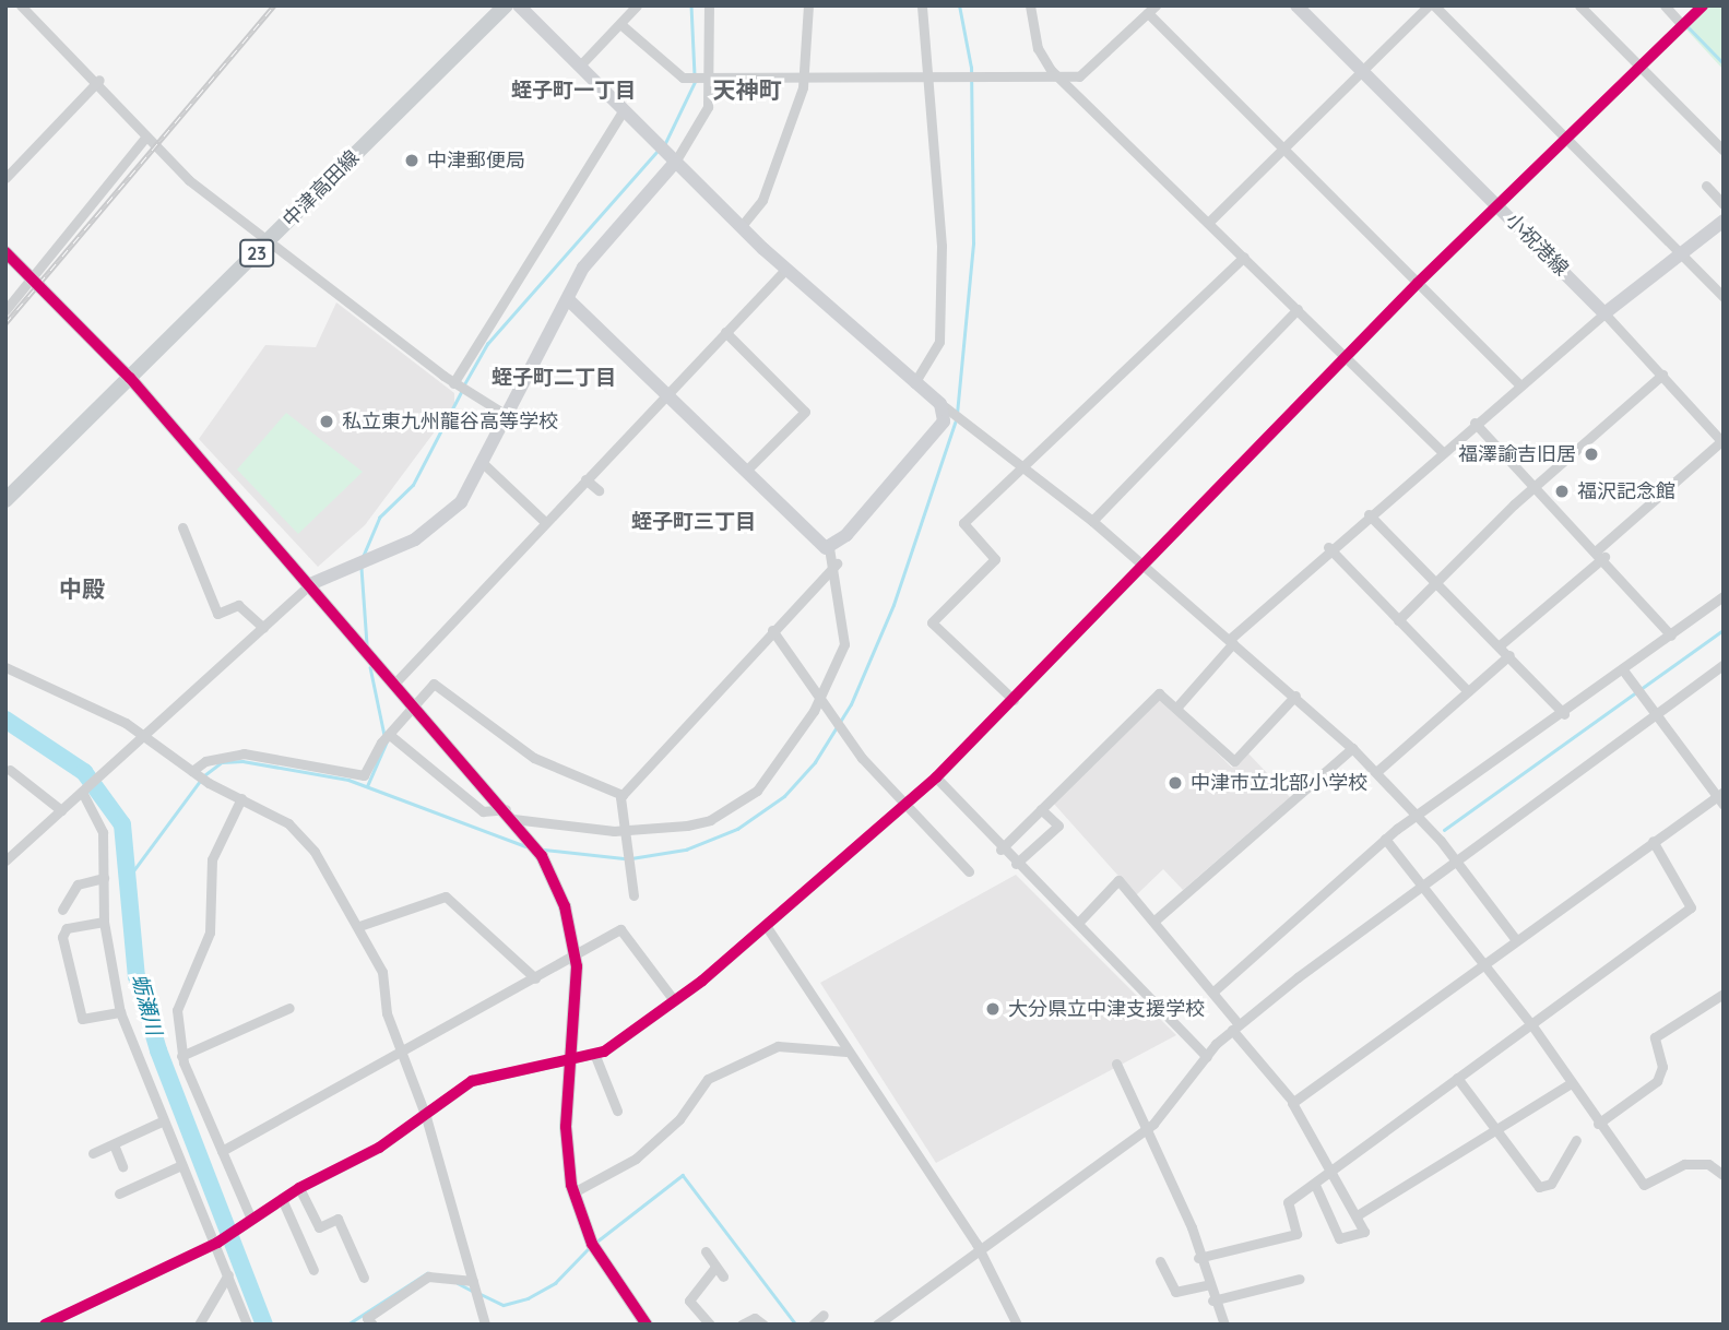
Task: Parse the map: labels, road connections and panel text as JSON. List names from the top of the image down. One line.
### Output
{"streets":{"main road":["中津高田線","23"],"street":["小祝港線"]},"districts":["天神町","蛭子町一丁目","蛭子町二丁目","蛭子町三丁目","中殿"],"water":["蛎瀬川"],"places":["中津郵便局","私立東九州龍谷高等学校","福澤諭吉旧居","福沢記念館","中津市立北部小学校","大分県立中津支援学校"]}
